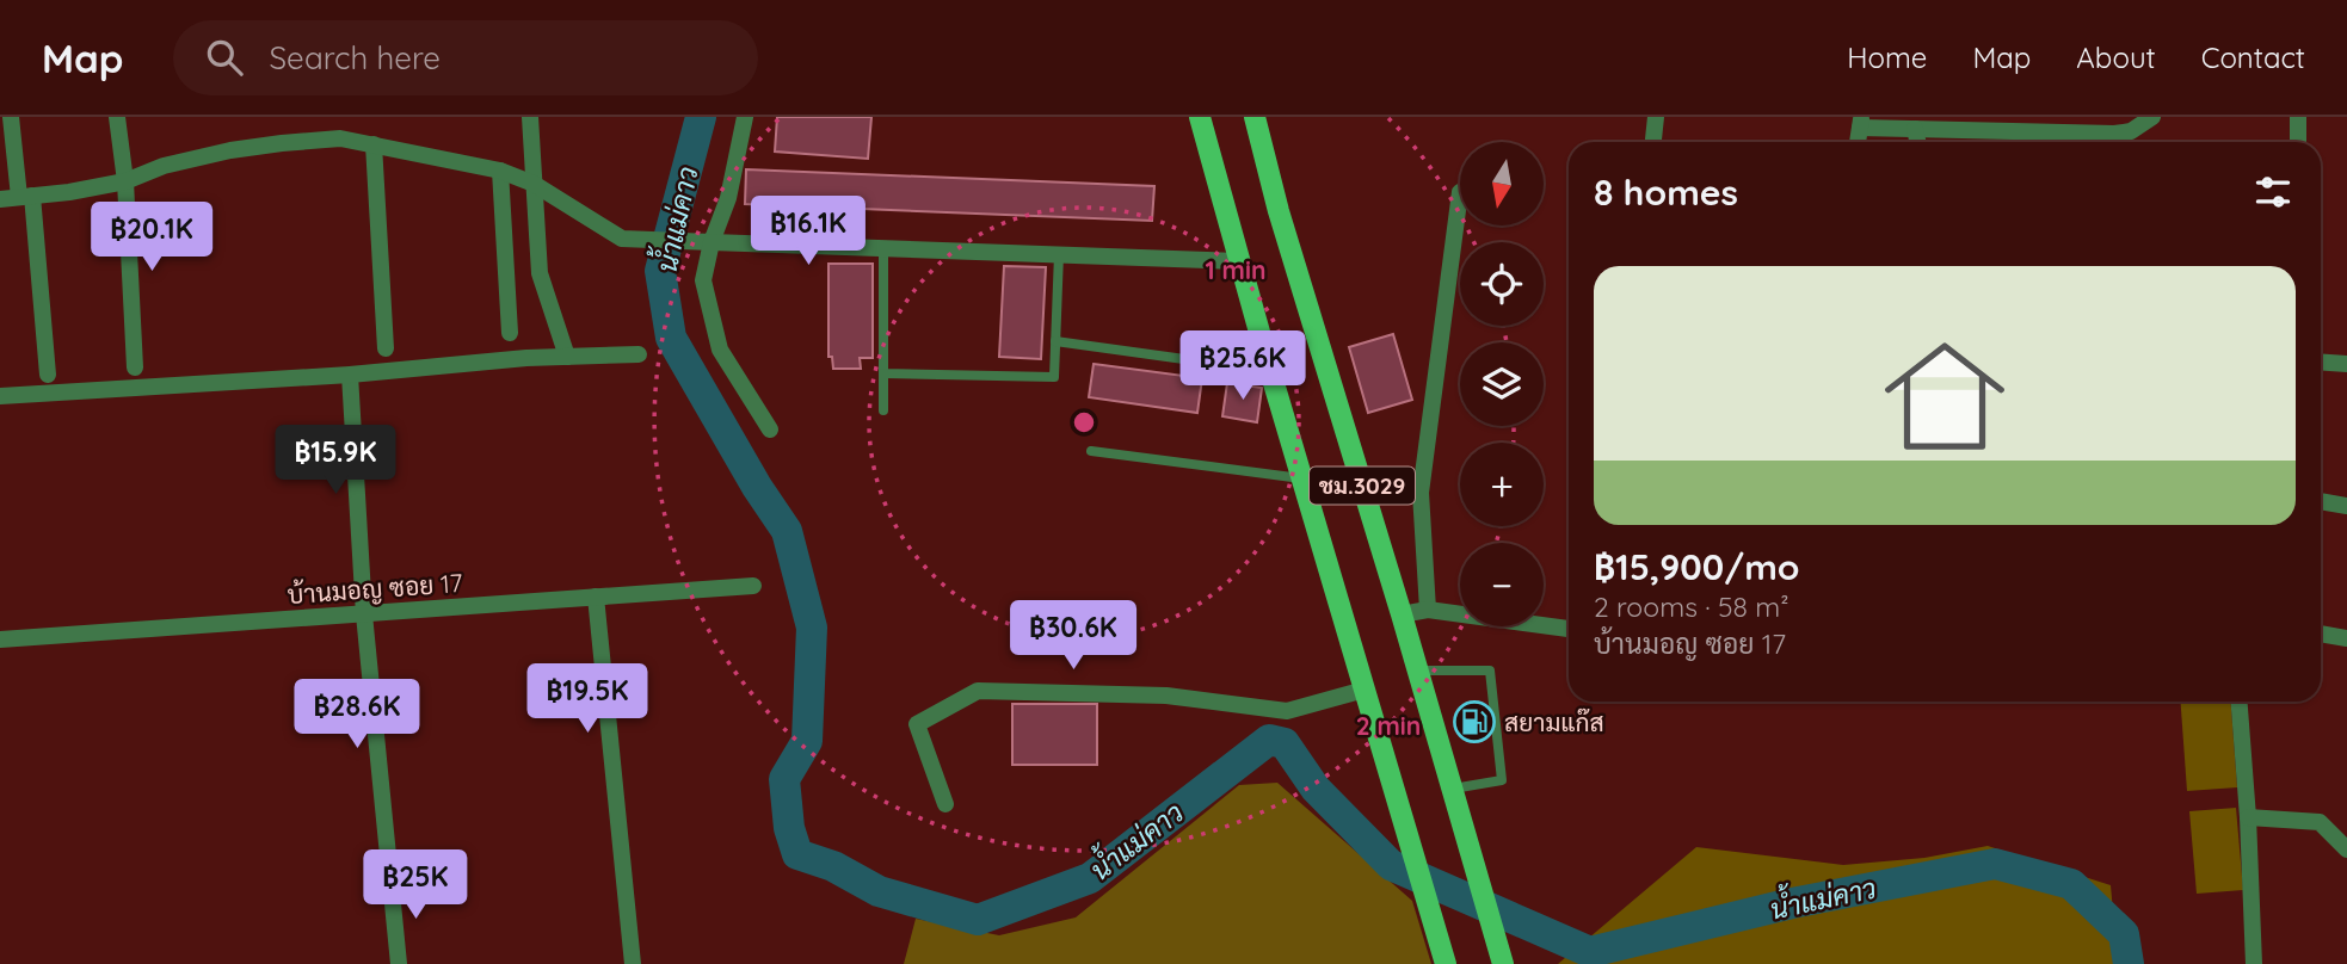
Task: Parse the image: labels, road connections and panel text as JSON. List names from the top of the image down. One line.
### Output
{"streets":{"main road":["ชม.3029"],"street":["บ้านมอญ ซอย 17"]},"water":["น้ำแม่คาว"],"places":{"fuel station":["สยามแก๊ส"]},"north":"bottom","page":{"header":"Map","search":"Search here","nav":["Home","Map","About","Contact"],"map_buttons":["+","−"],"heading":"8 homes","price":["฿16.1K","฿20.1K","฿25.6K","฿15.9K","฿30.6K","฿19.5K","฿28.6K","฿25K"],"list":[{"name":"฿15,900/mo","note":"2 rooms · 58 m² · บ้านมอญ ซอย 17"}]},"rings":["1 min","2 min"]}
